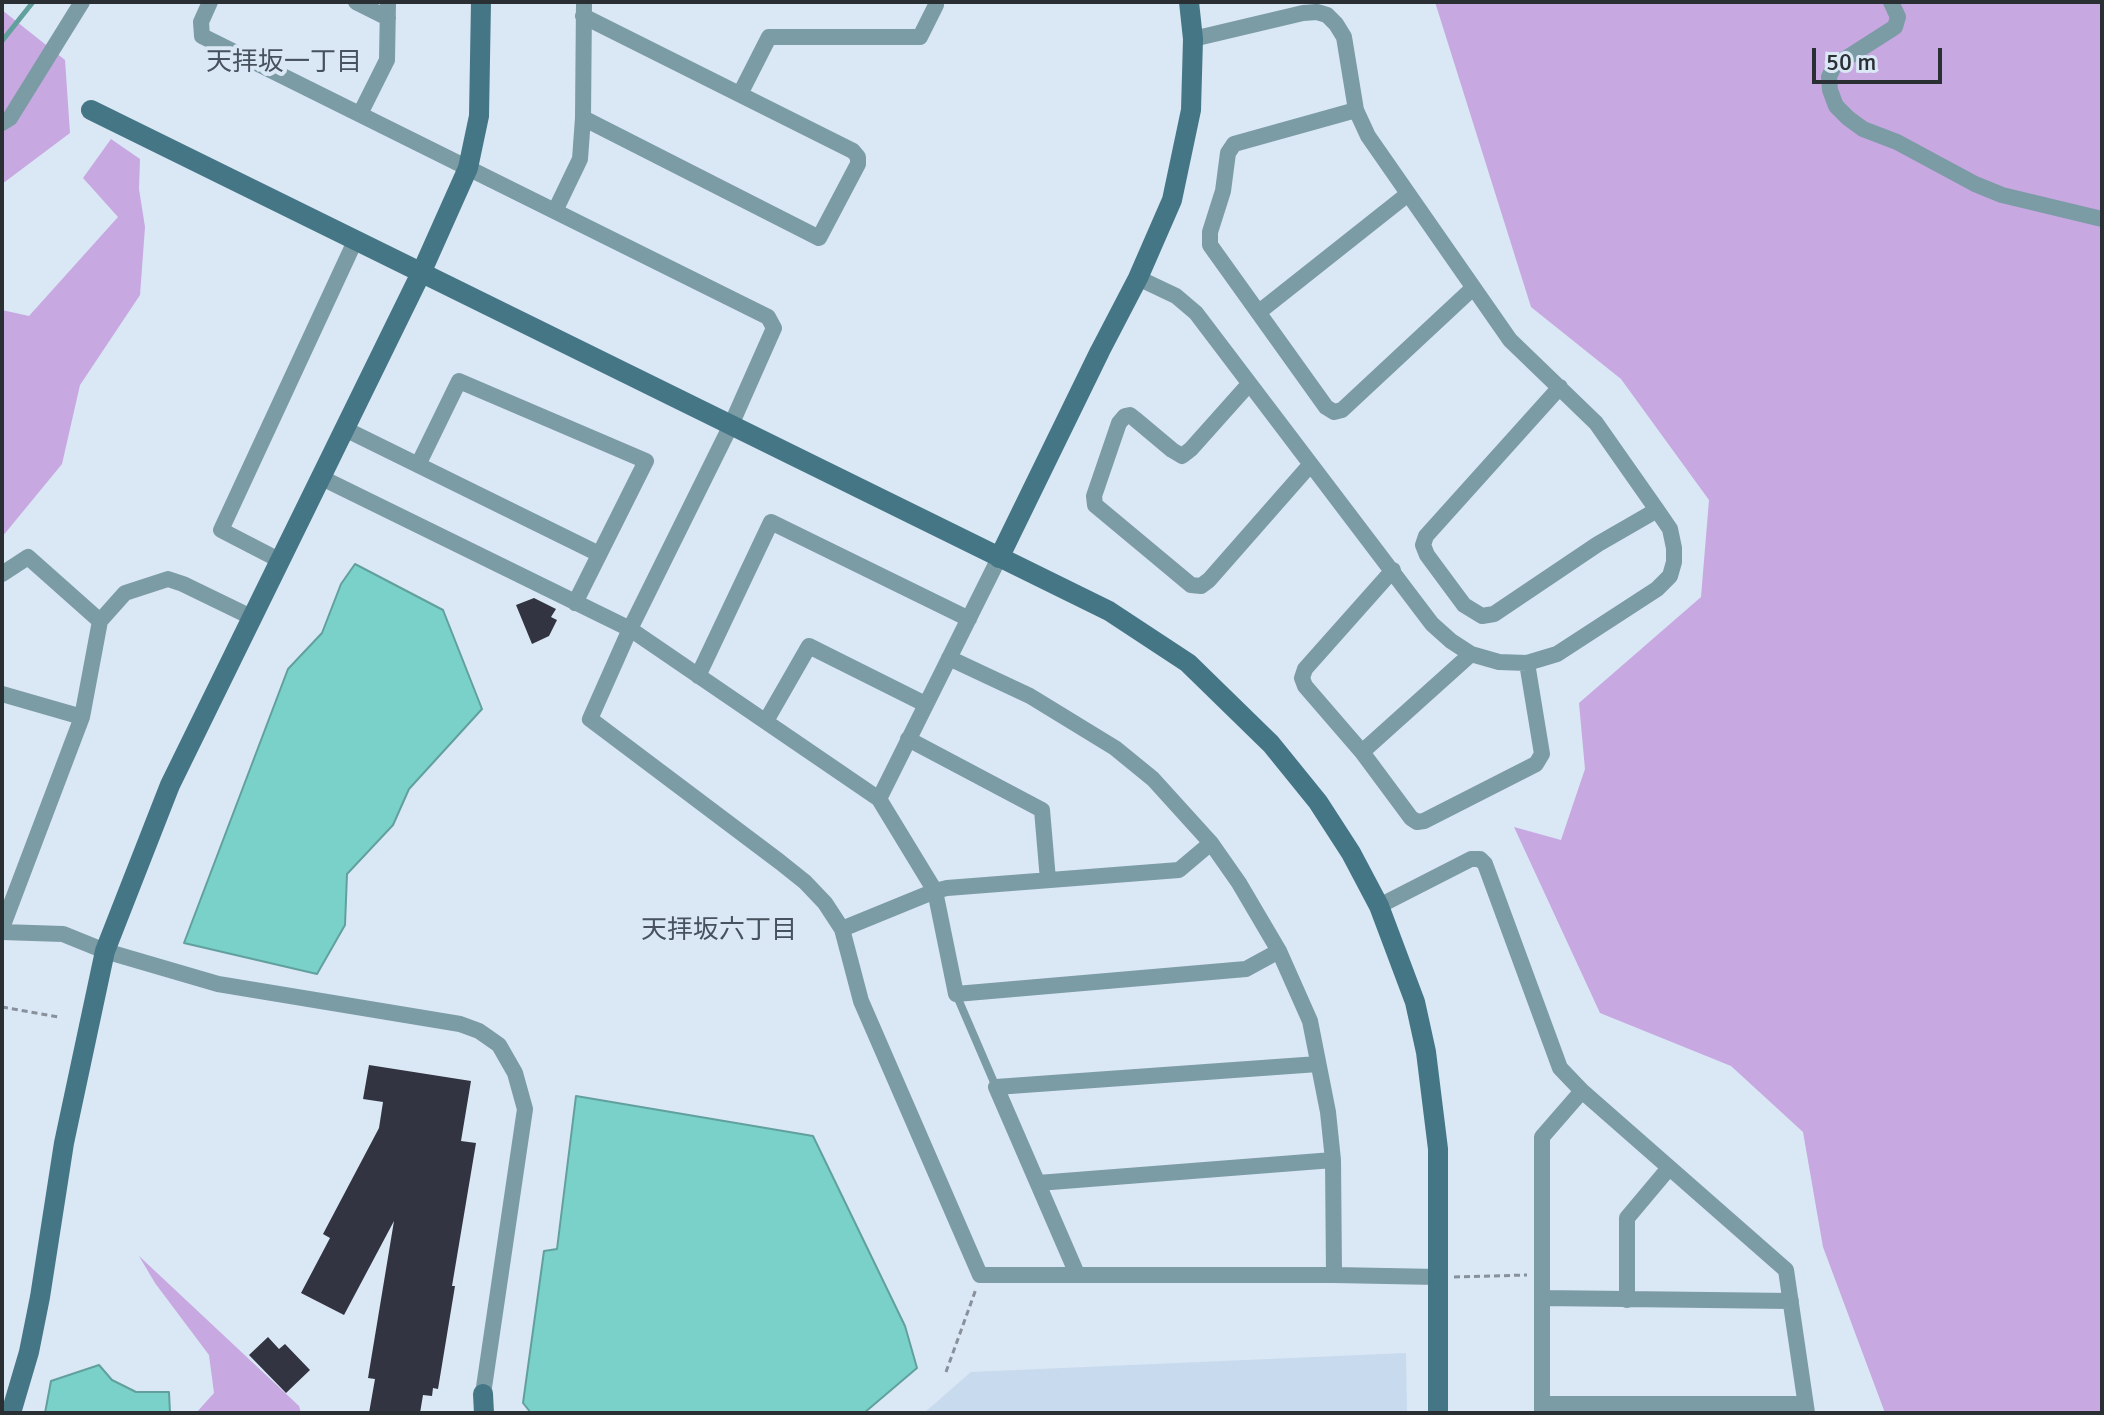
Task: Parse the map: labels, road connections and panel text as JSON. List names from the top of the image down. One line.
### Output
{"districts":["天拝坂一丁目","天拝坂六丁目"],"scale_bar":"50 m"}
